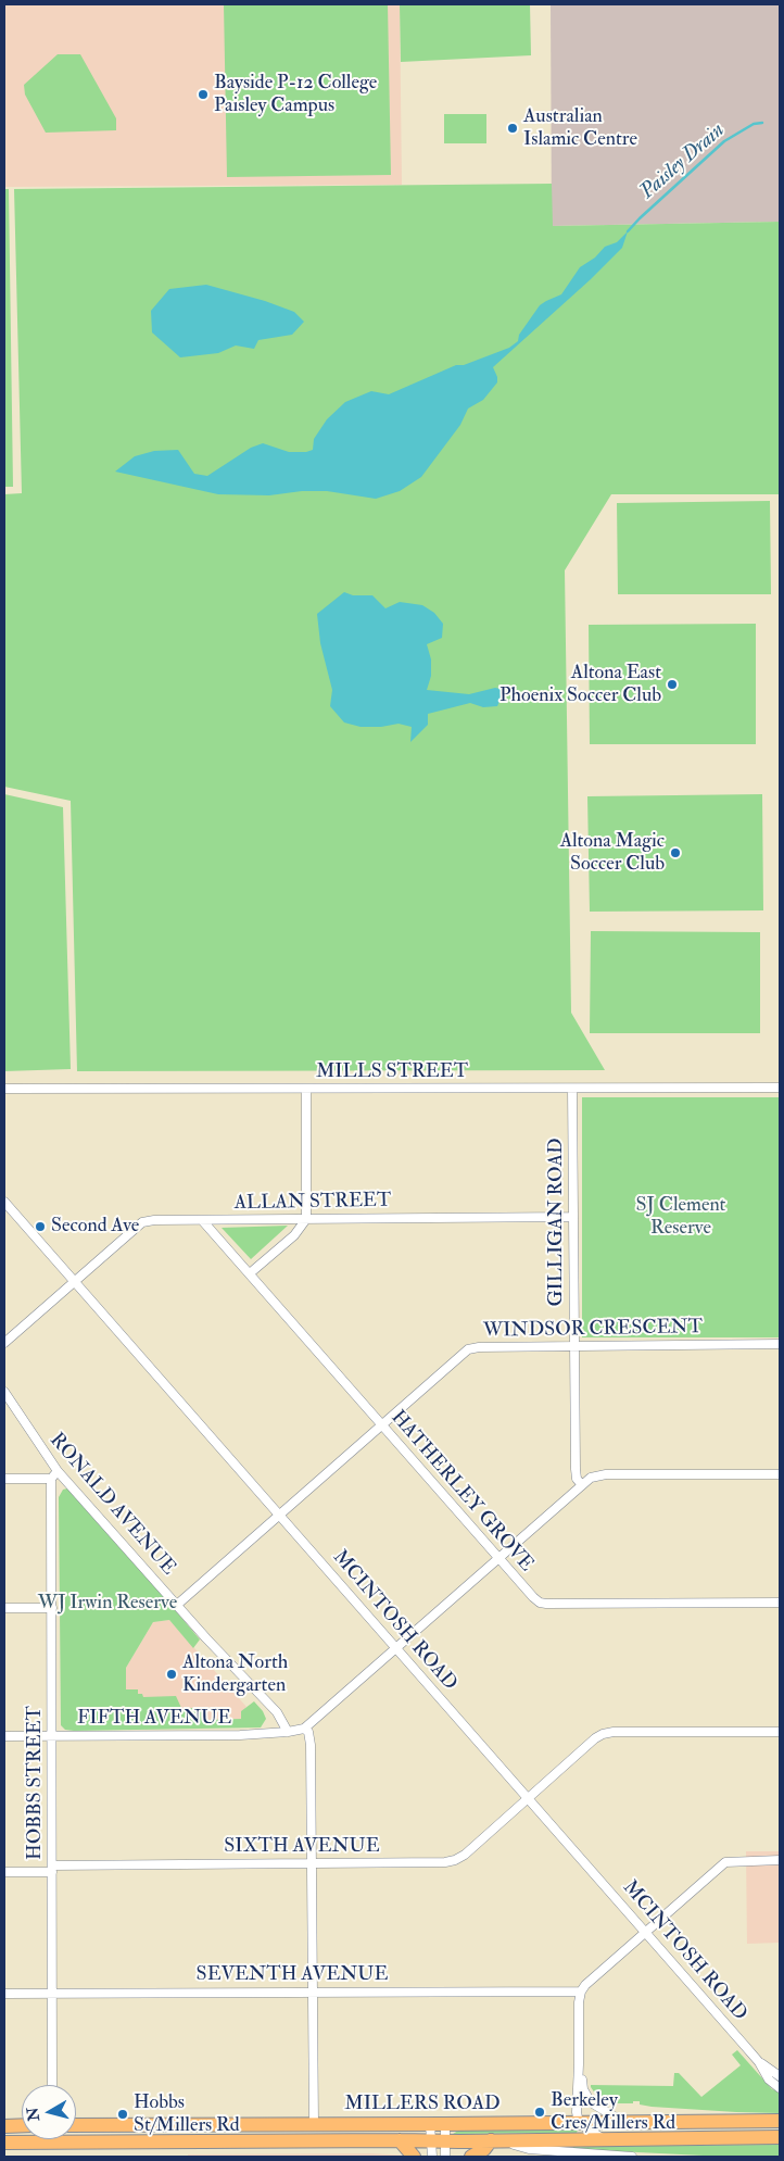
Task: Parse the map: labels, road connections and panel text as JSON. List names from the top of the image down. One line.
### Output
{"streets":{"main road":["MILLERS ROAD"],"street":["MILLS STREET","ALLAN STREET","GILLIGAN ROAD","WINDSOR CRESCENT","HATHERLEY GROVE","RONALD AVENUE","MCINTOSH ROAD","FIFTH AVENUE","HOBBS STREET","SIXTH AVENUE","SEVENTH AVENUE"]},"crossings":[["MILLS STREET","GILLIGAN ROAD"],["ALLAN STREET","GILLIGAN ROAD"],["ALLAN STREET","HATHERLEY GROVE"],["ALLAN STREET","MCINTOSH ROAD"],["GILLIGAN ROAD","WINDSOR CRESCENT"],["WINDSOR CRESCENT","HATHERLEY GROVE"],["WINDSOR CRESCENT","RONALD AVENUE"],["WINDSOR CRESCENT","MCINTOSH ROAD"],["RONALD AVENUE","FIFTH AVENUE"],["RONALD AVENUE","HOBBS STREET"],["MCINTOSH ROAD","SIXTH AVENUE"],["FIFTH AVENUE","HOBBS STREET"],["HOBBS STREET","SIXTH AVENUE"],["HOBBS STREET","SEVENTH AVENUE"]],"water":["Paisley Drain"],"parks":["SJ Clement Reserve","WJ Irwin Reserve"],"places":["Bayside P-12 College Paisley Campus","Australian Islamic Centre","Altona East Phoenix Soccer Club","Altona Magic Soccer Club","Second Ave","Altona North Kindergarten","Berkeley Cres/Millers Rd","Hobbs St/Millers Rd"],"north":"left"}
